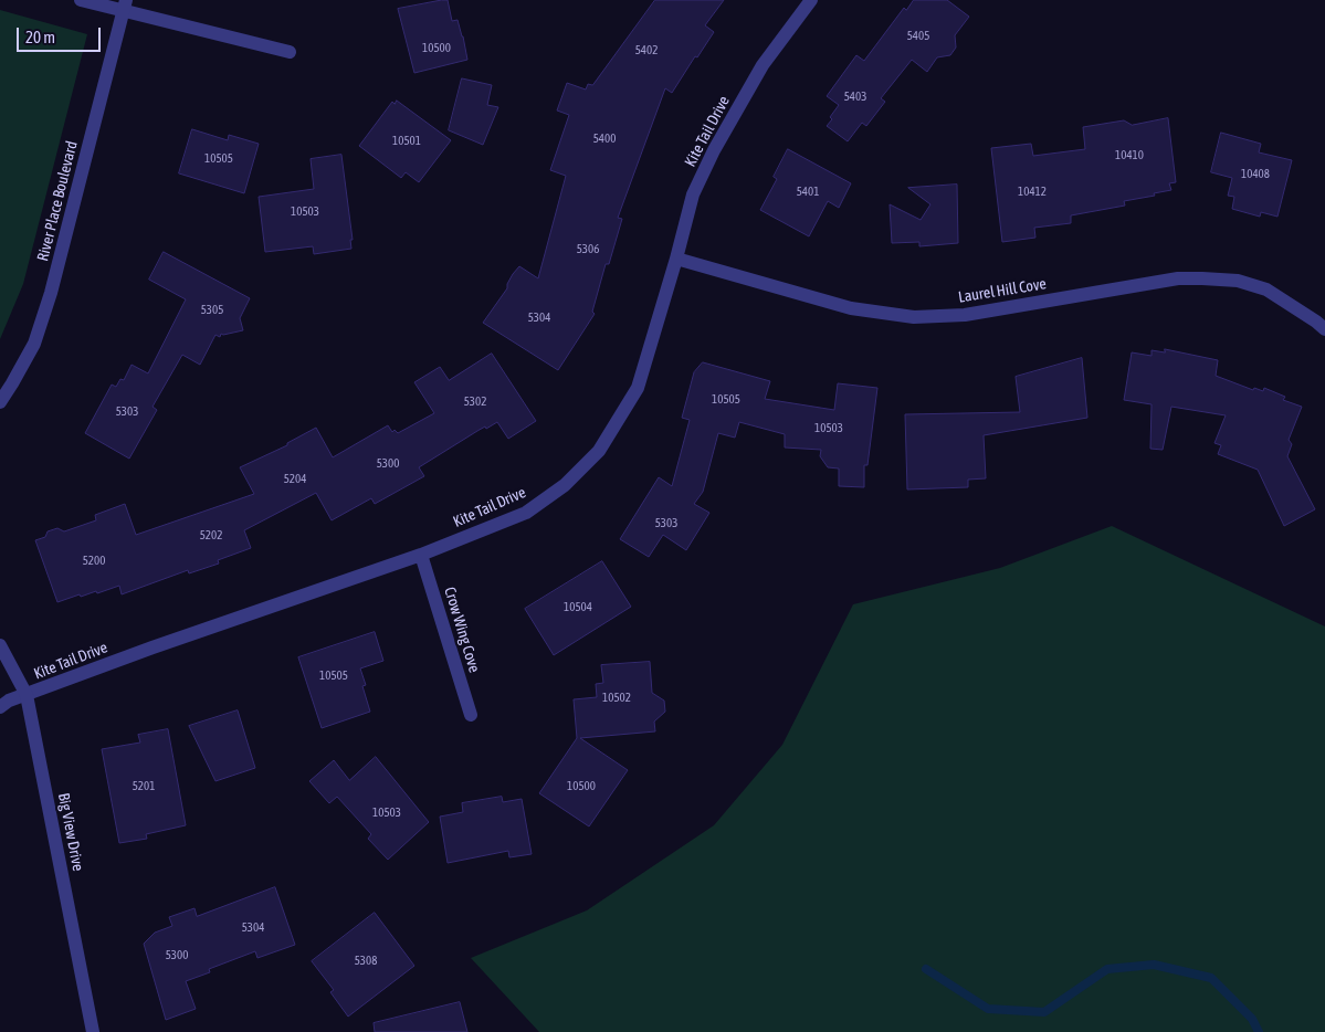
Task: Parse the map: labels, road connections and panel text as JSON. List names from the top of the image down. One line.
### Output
{"streets":{"street":["Kite Tail Drive","River Place Boulevard","Laurel Hill Cove","Crow Wing Cove","Big View Drive"]},"crossings":[["Kite Tail Drive","Laurel Hill Cove"],["Kite Tail Drive","Crow Wing Cove"],["Kite Tail Drive","Big View Drive"]],"house_numbers":["5405","10500","5402","5403","5400","10501","10410","10505","10408","5401","10412","10503","5306","5305","5304","10505","5302","5303","10503","5300","5204","5303","5202","5200","10504","10505","10502","5201","10500","10503","5304","5300","5308"],"scale_bar":"20 m"}
